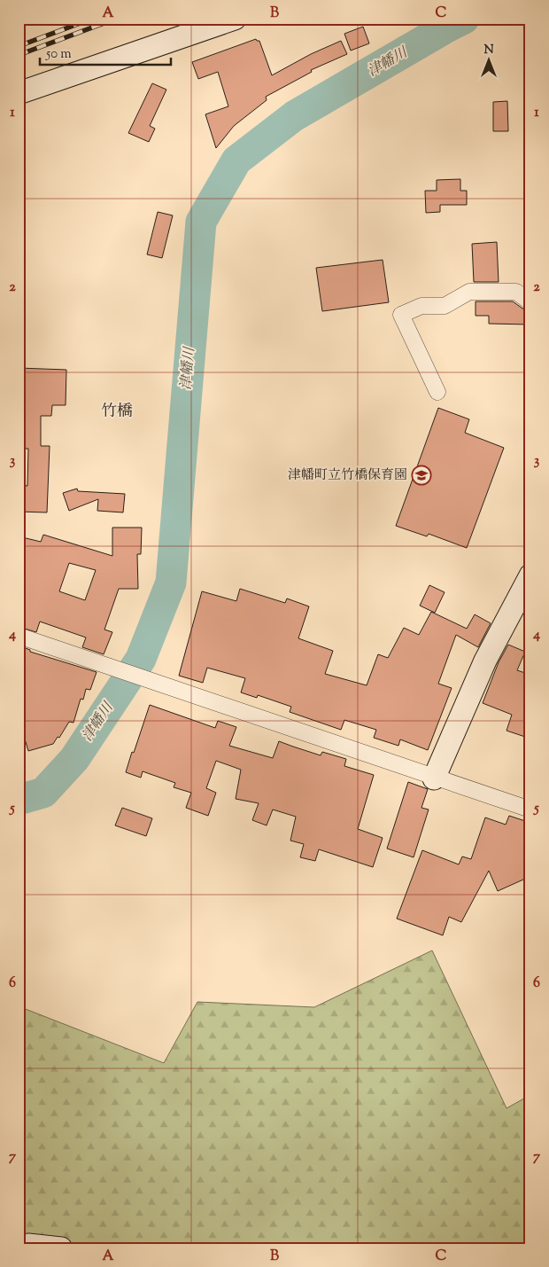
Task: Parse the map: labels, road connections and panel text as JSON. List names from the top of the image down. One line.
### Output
{"districts":["竹橋"],"water":["津幡川"],"places":{"school or university":["津幡町立竹橋保育園"]},"scale_bar":"50 m","north":"top","grid":{"columns":["A","B","C"],"rows":["1","2","3","4","5","6","7"]}}
